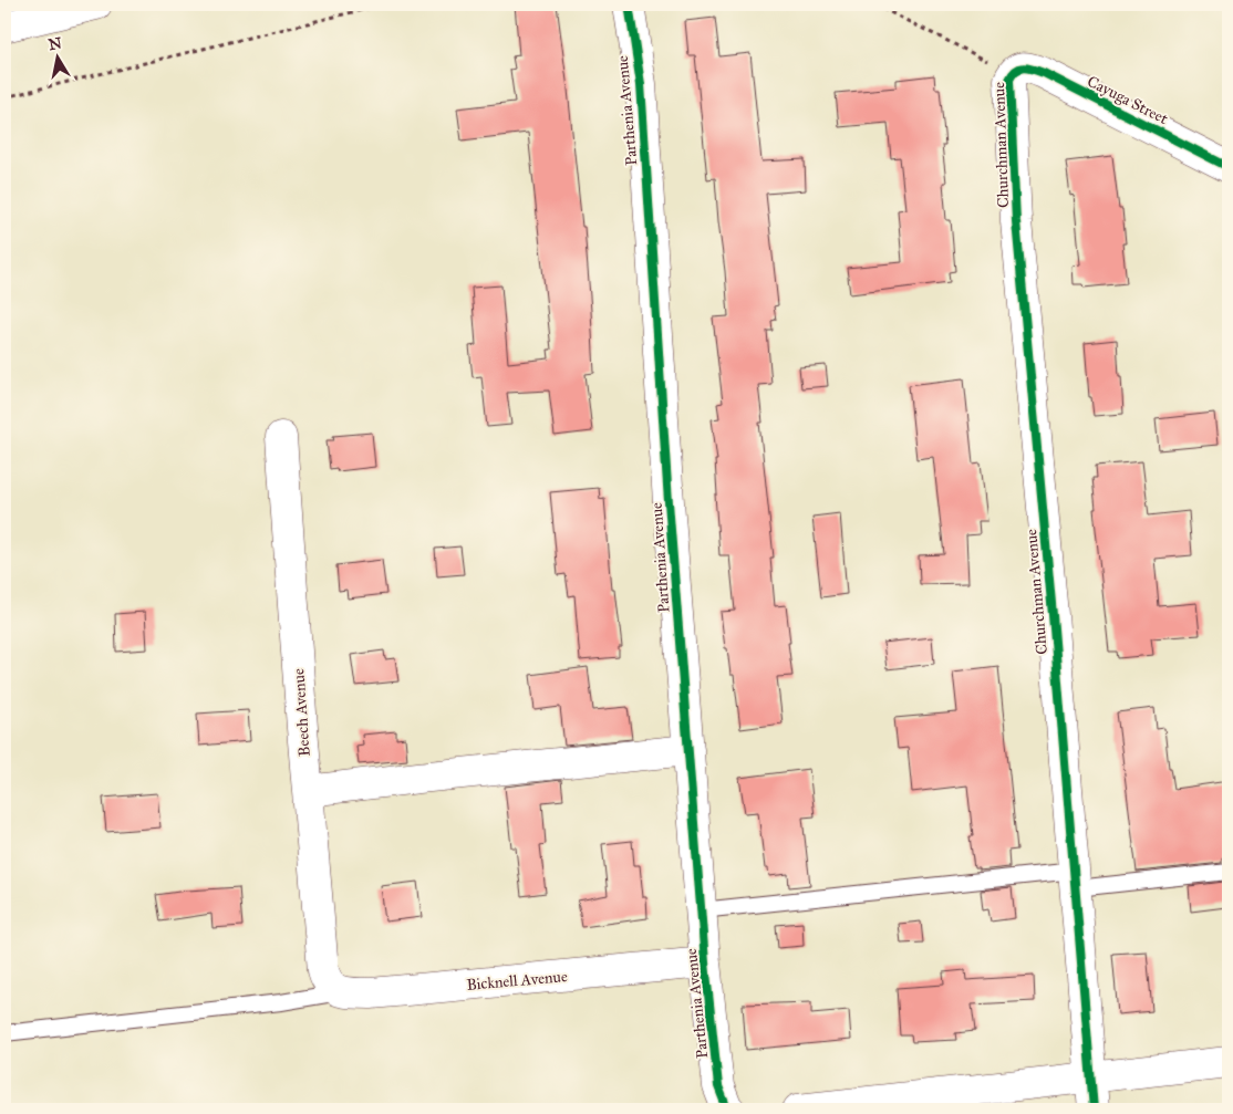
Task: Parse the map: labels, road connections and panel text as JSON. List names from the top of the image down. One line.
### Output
{"streets":{"main road":["Cayuga Street","Parthenia Avenue","Churchman Avenue","Beech Avenue","Bicknell Avenue"]},"crossings":[["Cayuga Street","Churchman Avenue"],["Parthenia Avenue","Bicknell Avenue"],["Beech Avenue","Bicknell Avenue"]],"north":"top"}
